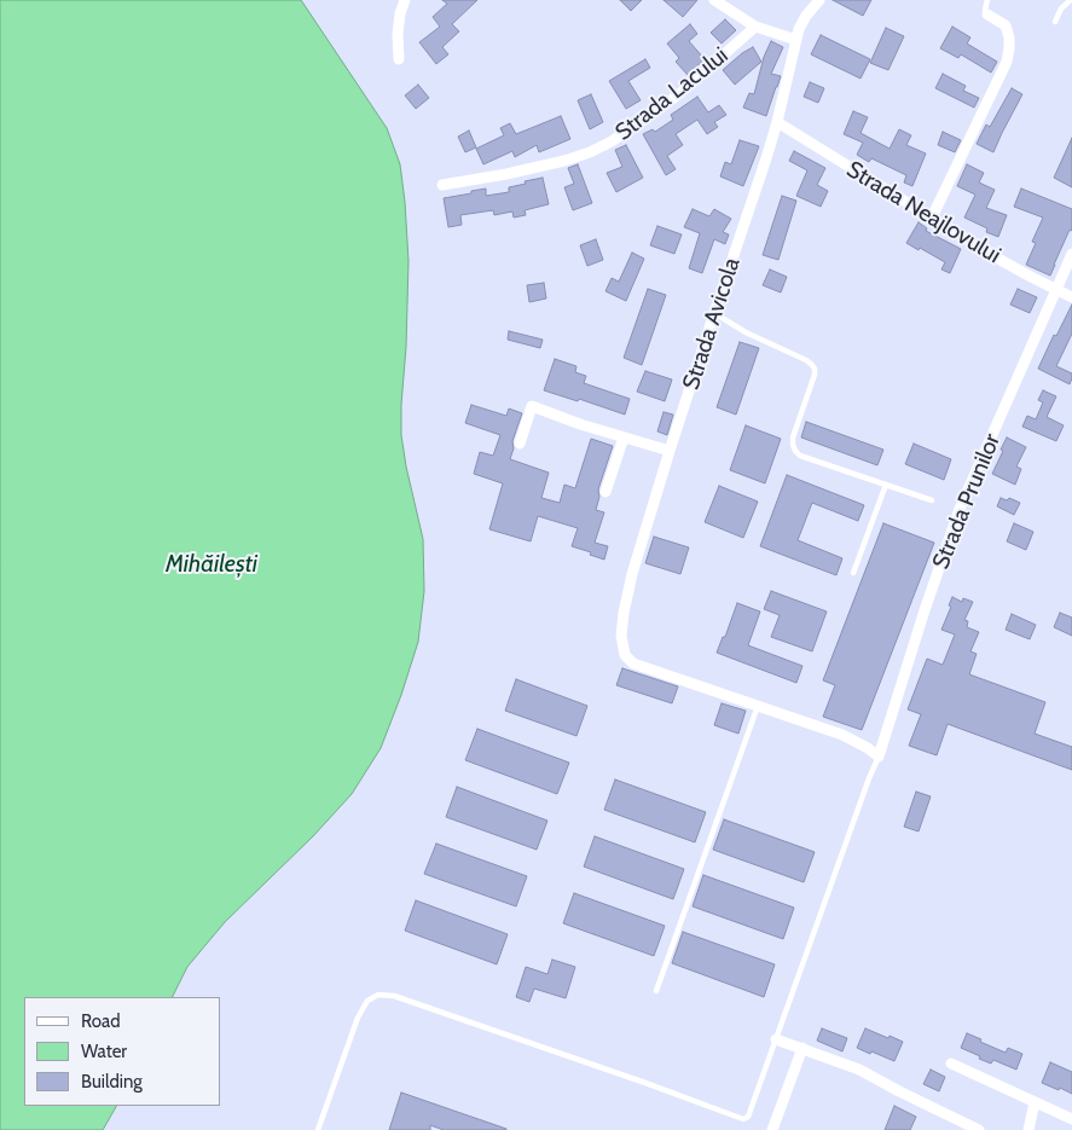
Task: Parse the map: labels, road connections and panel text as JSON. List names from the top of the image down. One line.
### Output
{"streets":{"street":["Strada Lacului","Strada Neajlovului","Strada Avicola","Strada Prunilor"]},"crossings":[["Strada Neajlovului","Strada Avicola"],["Strada Neajlovului","Strada Prunilor"]],"water":["Mihăilești"],"legend":["Road","Water","Building"]}
